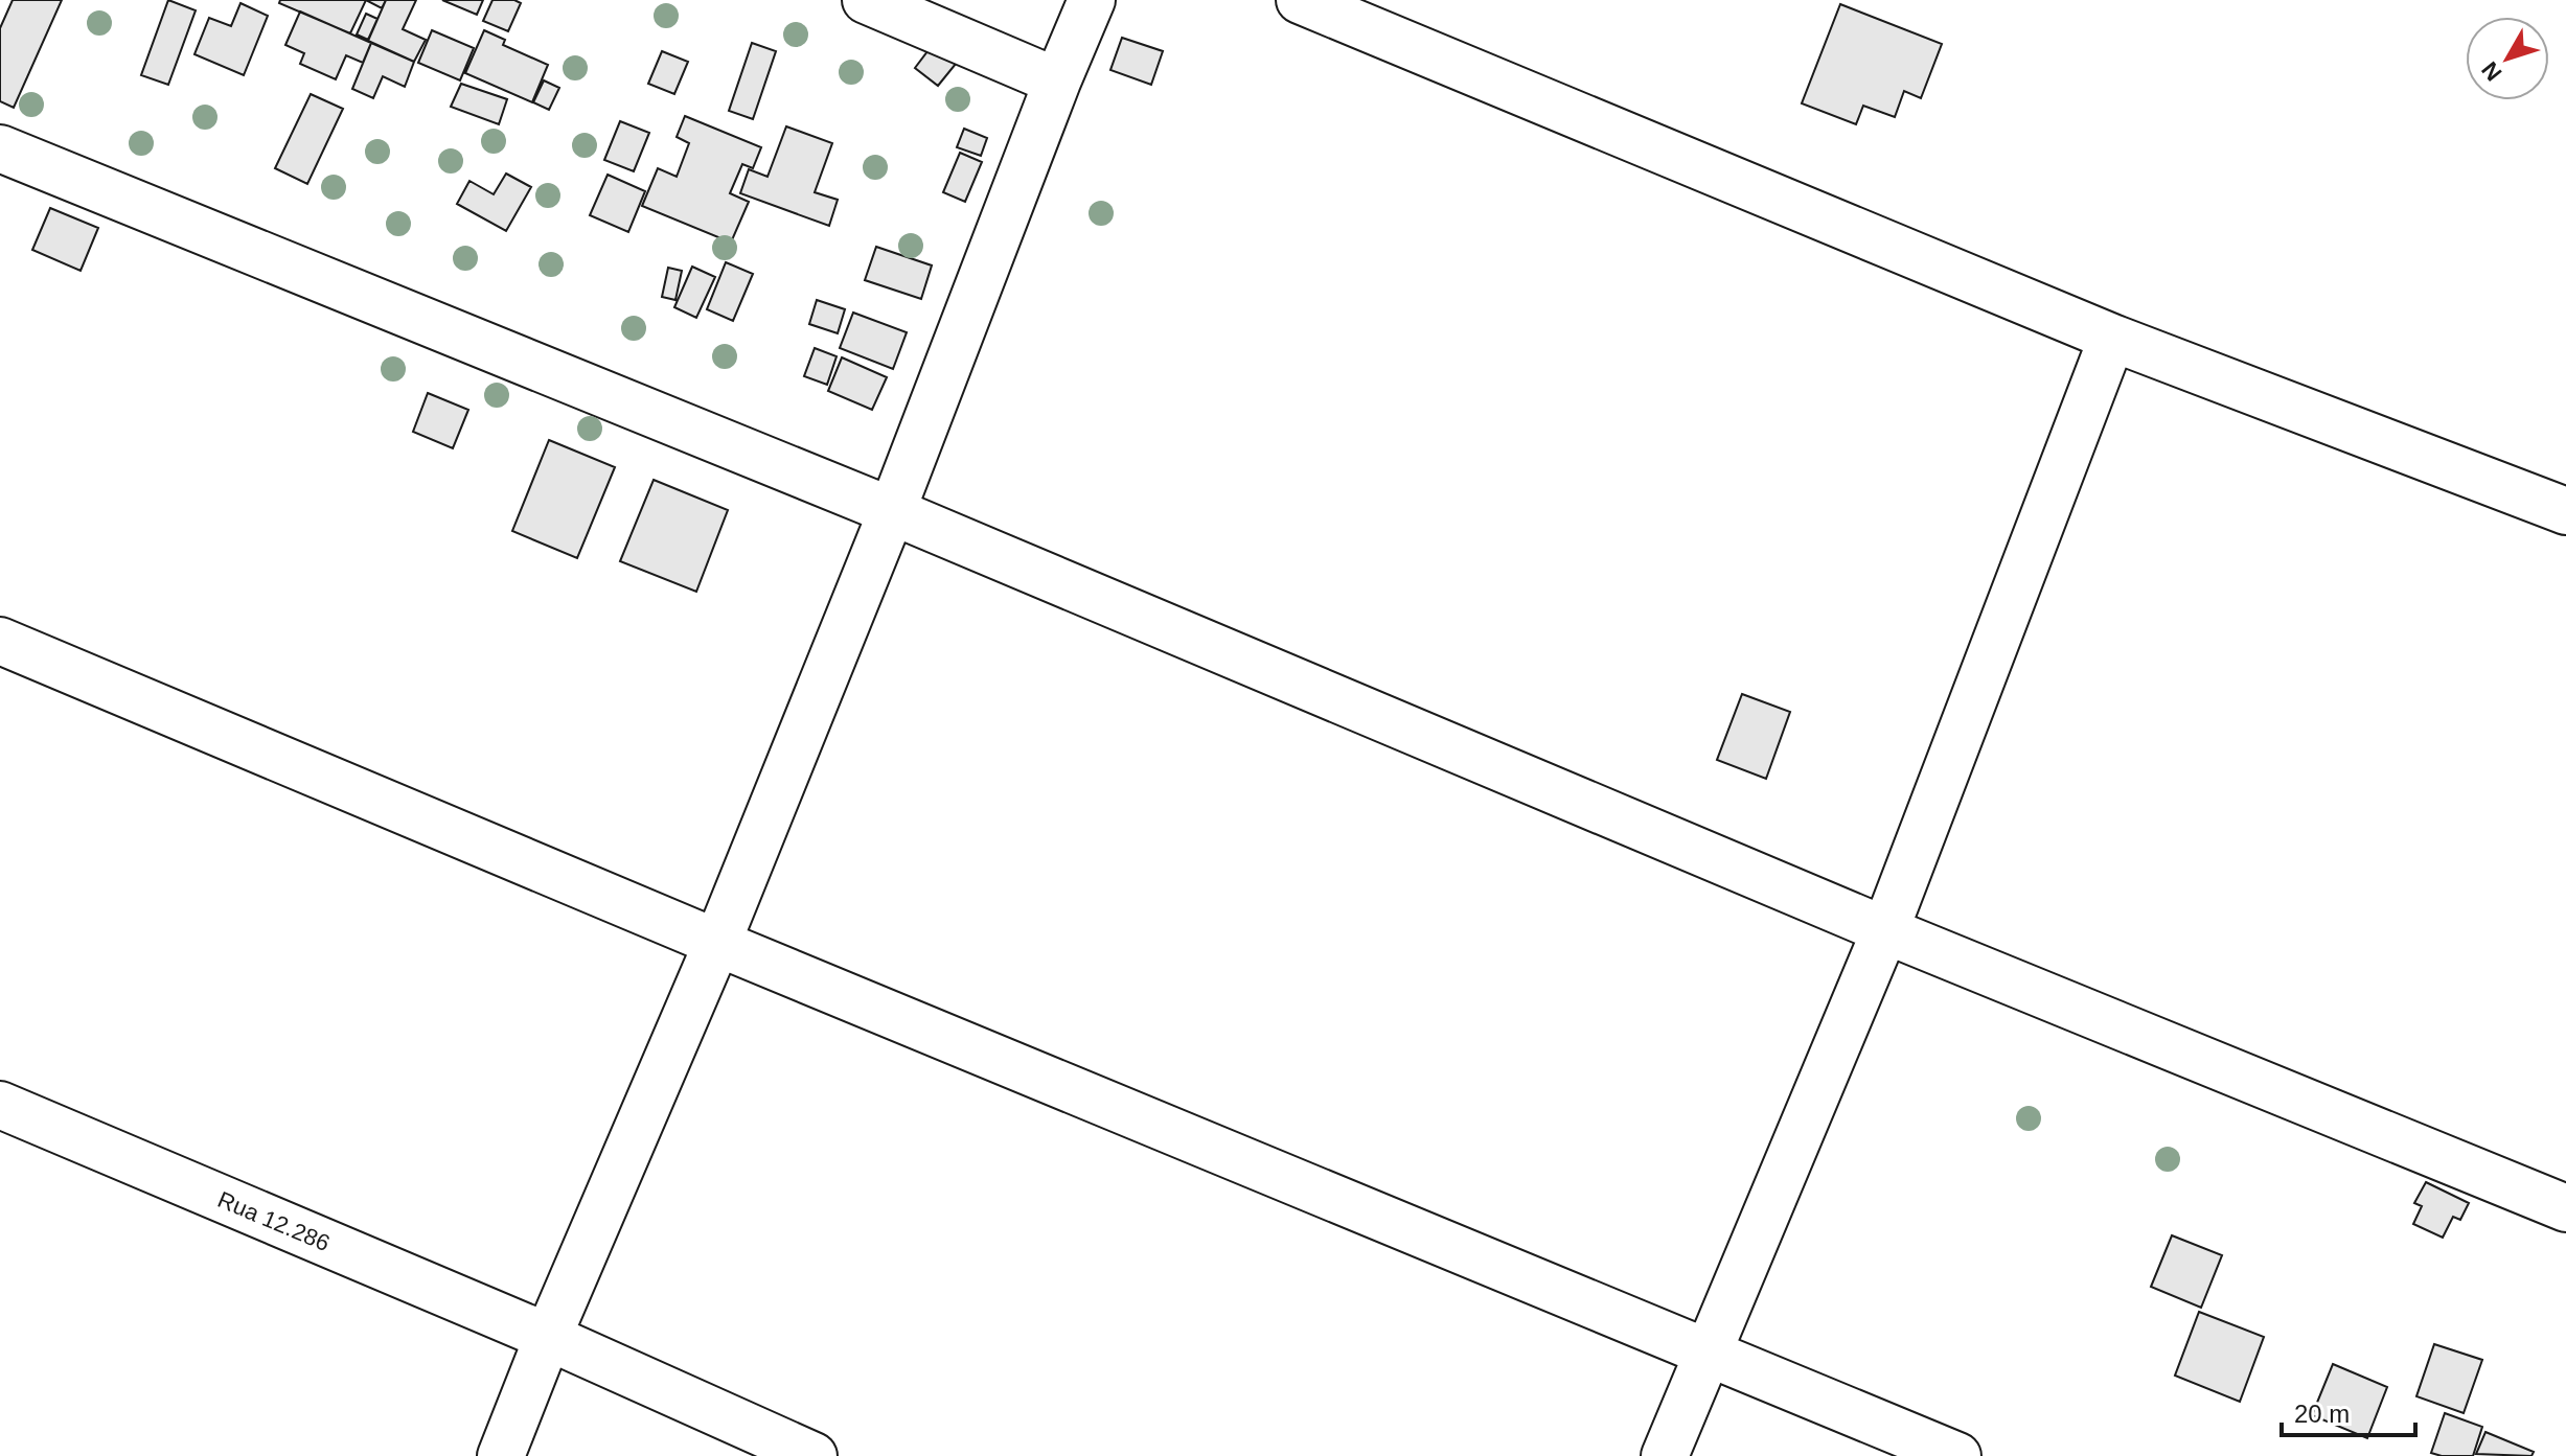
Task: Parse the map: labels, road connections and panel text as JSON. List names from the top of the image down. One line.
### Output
{"streets":{"street":["Rua 12.286"]},"scale_bar":"20 m","north":"bottom left"}
